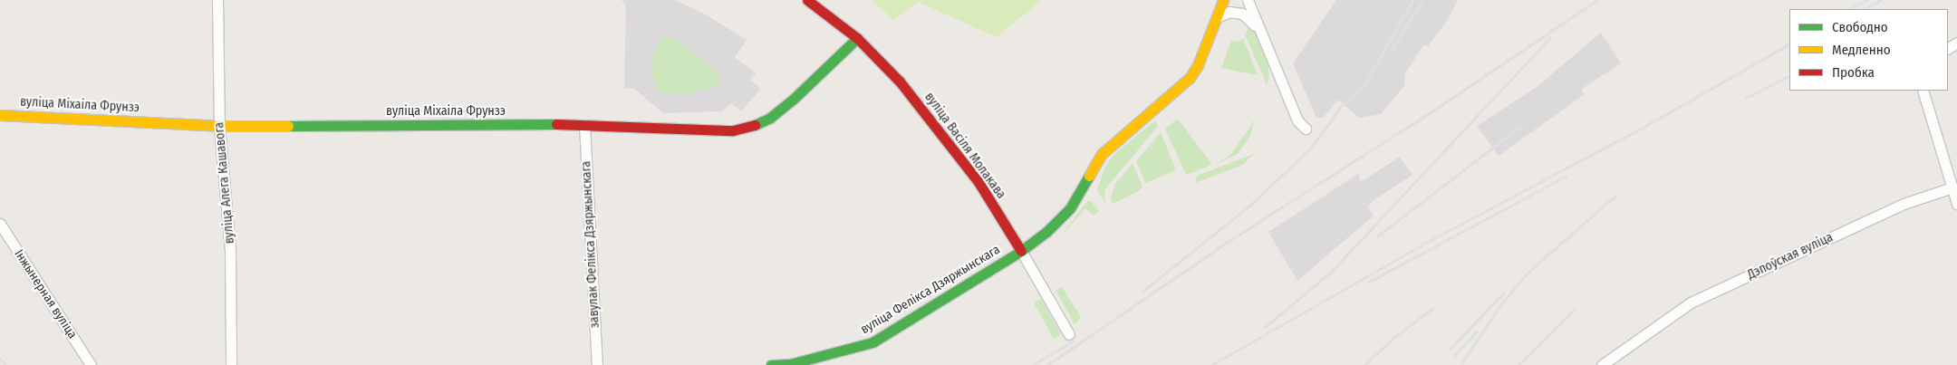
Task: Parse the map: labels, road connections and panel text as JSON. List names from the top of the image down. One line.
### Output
{"streets":{"street":["вуліца Міхаіла Фрунзэ","вуліца Васіля Молакава","вуліца Алега Кашавога","завулак Фелікса Дзяржынскага","Дэпоўская вуліца","вуліца Фелікса Дзяржынскага","Інжынерная вуліца"]},"crossings":[["вуліца Міхаіла Фрунзэ","вуліца Васіля Молакава"],["вуліца Міхаіла Фрунзэ","вуліца Алега Кашавога"],["вуліца Міхаіла Фрунзэ","завулак Фелікса Дзяржынскага"],["вуліца Васіля Молакава","вуліца Фелікса Дзяржынскага"]],"legend":["Свободно","Медленно","Пробка"]}
